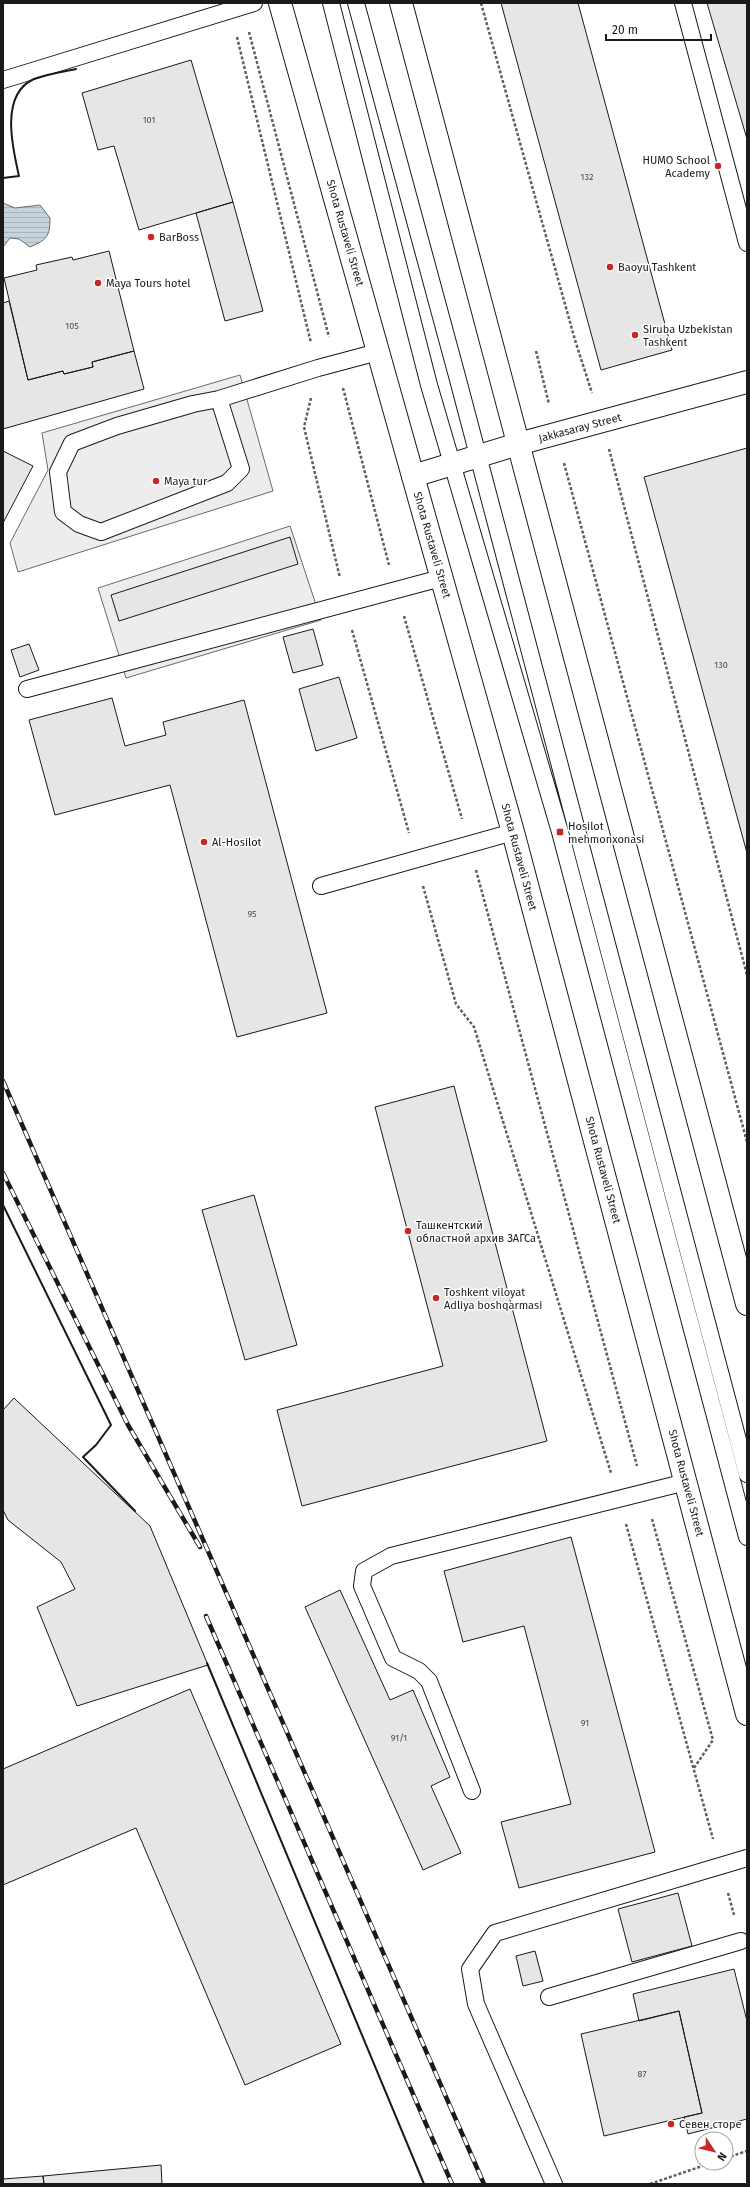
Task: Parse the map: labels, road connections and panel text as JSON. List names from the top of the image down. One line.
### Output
{"streets":{"main road":["Shota Rustaveli Street","Jakkasaray Street"]},"crossings":[["Shota Rustaveli Street","Jakkasaray Street"]],"places":{"other":["HUMO School Academy","BarBoss","Baoyu Tashkent","Maya Tours hotel","Siruba Uzbekistan Tashkent","Maya tur","Al-Hosilot","Ташкентский областной архив ЗАГСа","Toshkent viloyat Adliya boshqarmasi","Севен сторе"],"transit":["Hosilot mehmonxonasi"]},"house_numbers":["101","132","105","130","95","91","91/1","87"],"scale_bar":"20 m","north":"bottom right"}
